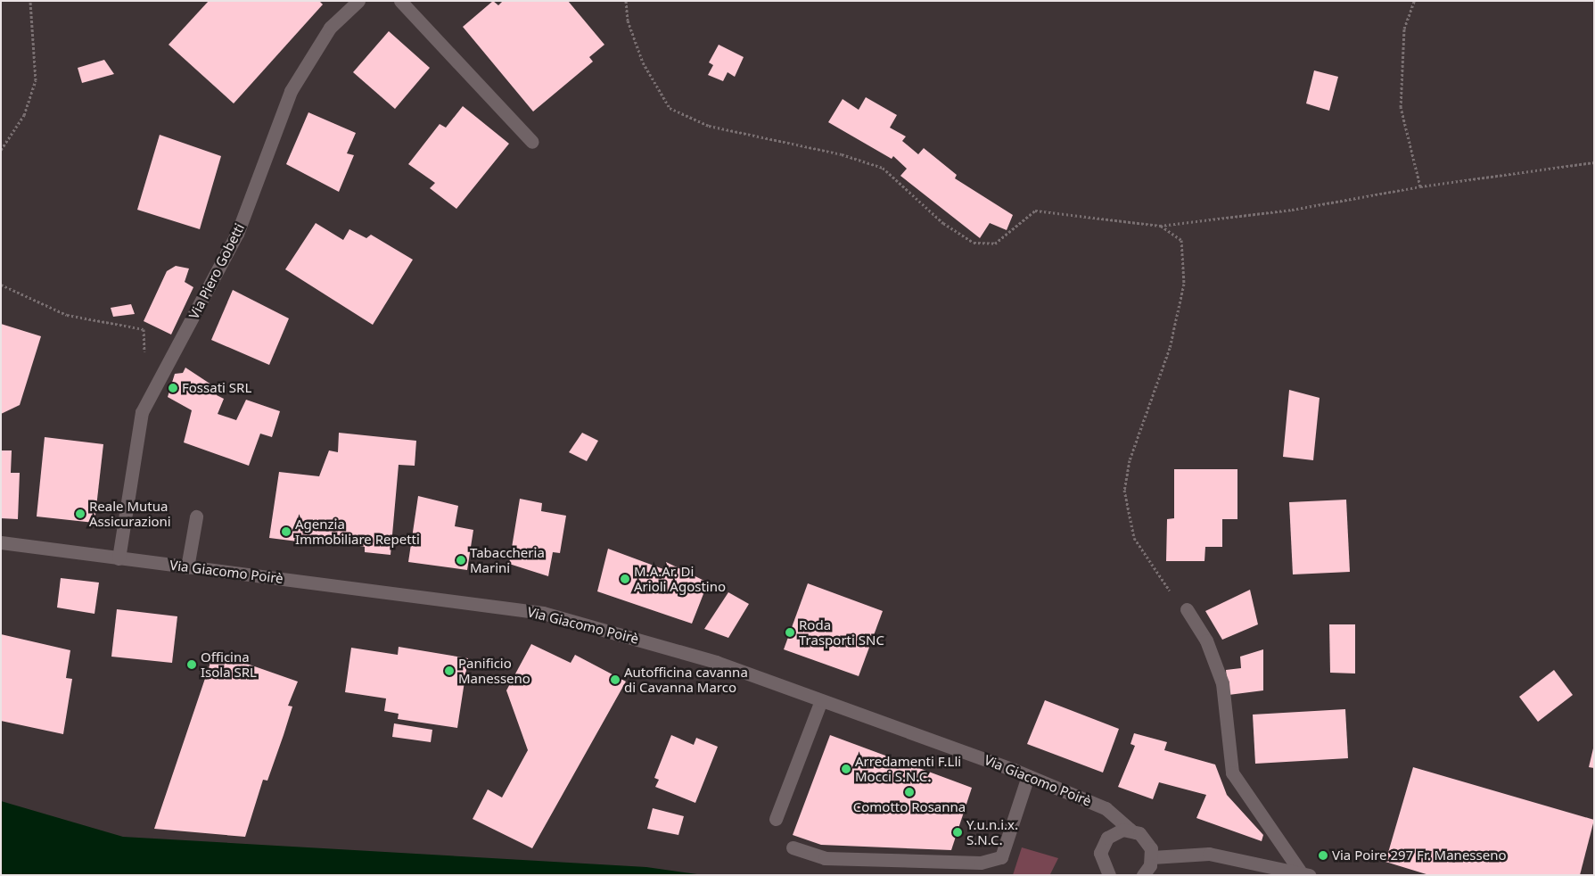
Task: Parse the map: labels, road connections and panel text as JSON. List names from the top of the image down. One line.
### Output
{"streets":{"street":["Via Piero Gobetti","Via Giacomo Poirè"]},"crossings":[["Via Piero Gobetti","Via Giacomo Poirè"]],"places":["Fossati SRL","Reale Mutua Assicurazioni","Agenzia Immobiliare Repetti","Tabaccheria Marini","M.A.Ar. Di Arioli Agostino","Roda Trasporti SNC","Officina Isola SRL","Panificio Manesseno","Autofficina cavanna di Cavanna Marco","Arredamenti F.Lli Mocci S.N.C.","Comotto Rosanna","Y.u.n.i.x. S.N.C.","Via Poire 297 Fr. Manesseno"]}
